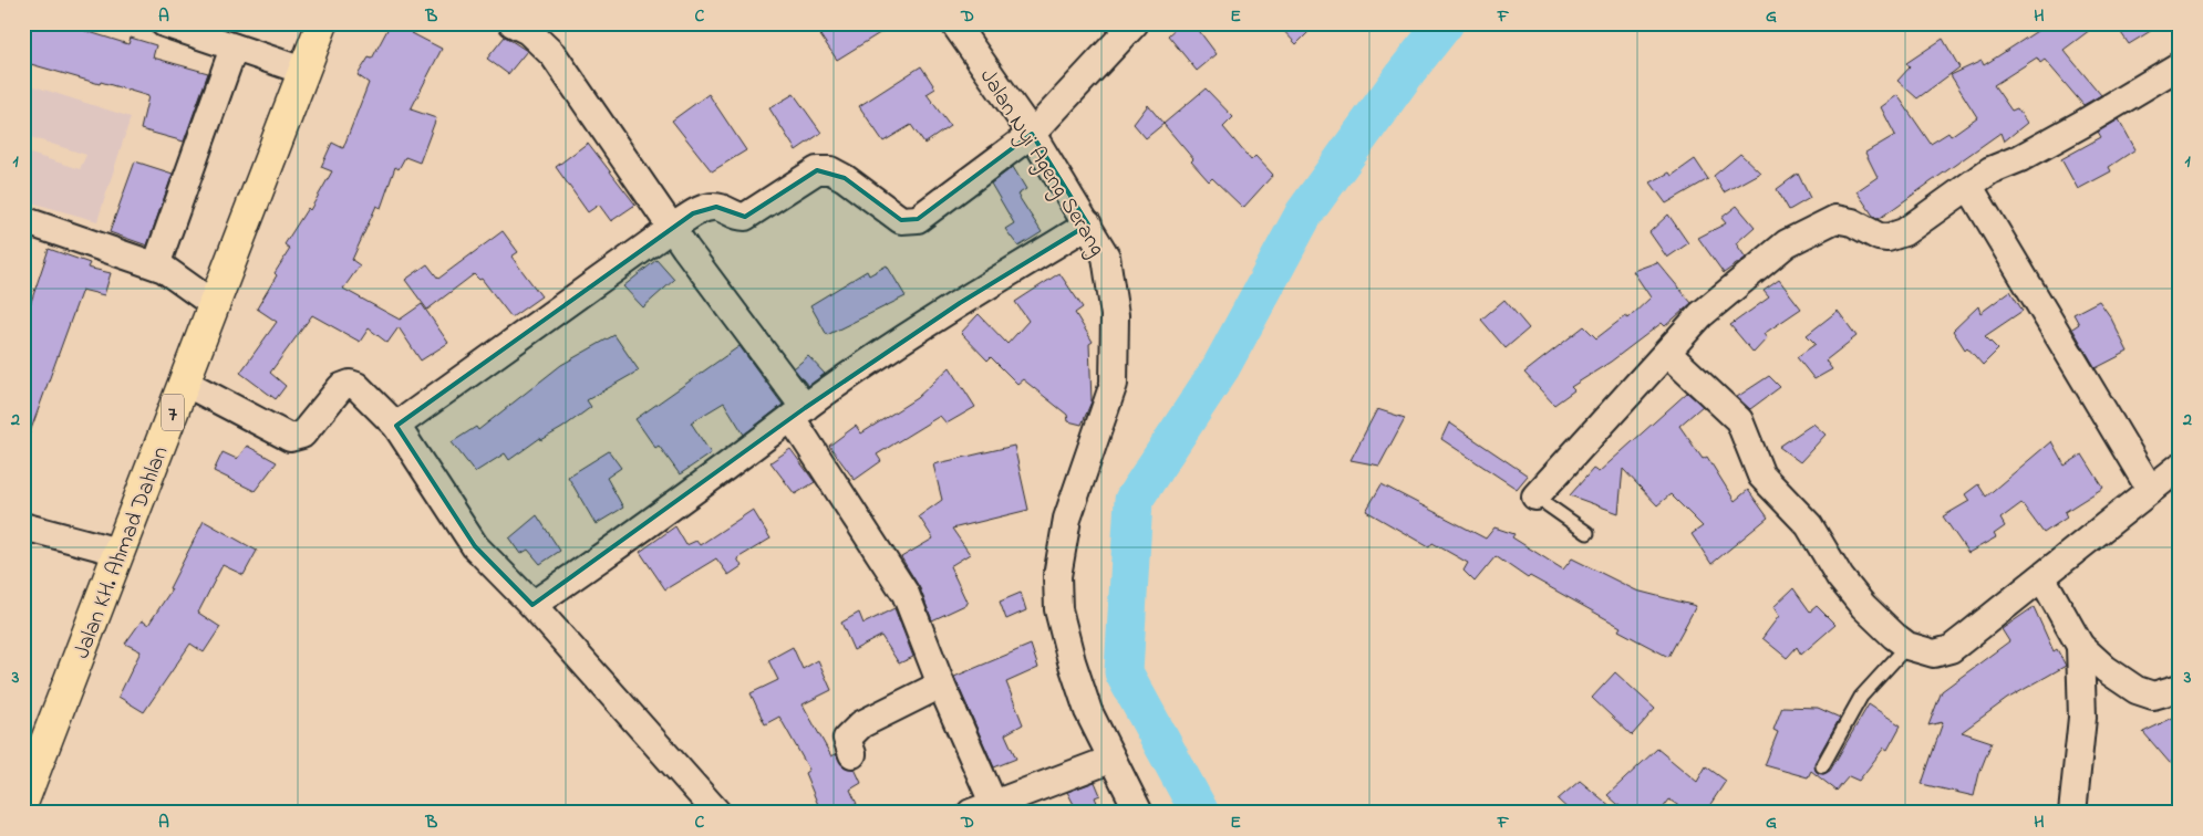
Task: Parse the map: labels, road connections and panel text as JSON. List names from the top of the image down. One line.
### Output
{"streets":{"highway":["7","Jalan KH. Ahmad Dahlan"],"street":["Jalan Nyi Ageng Serang"]},"grid":{"columns":["A","B","C","D","E","F","G","H"],"rows":["1","2","3"]}}
